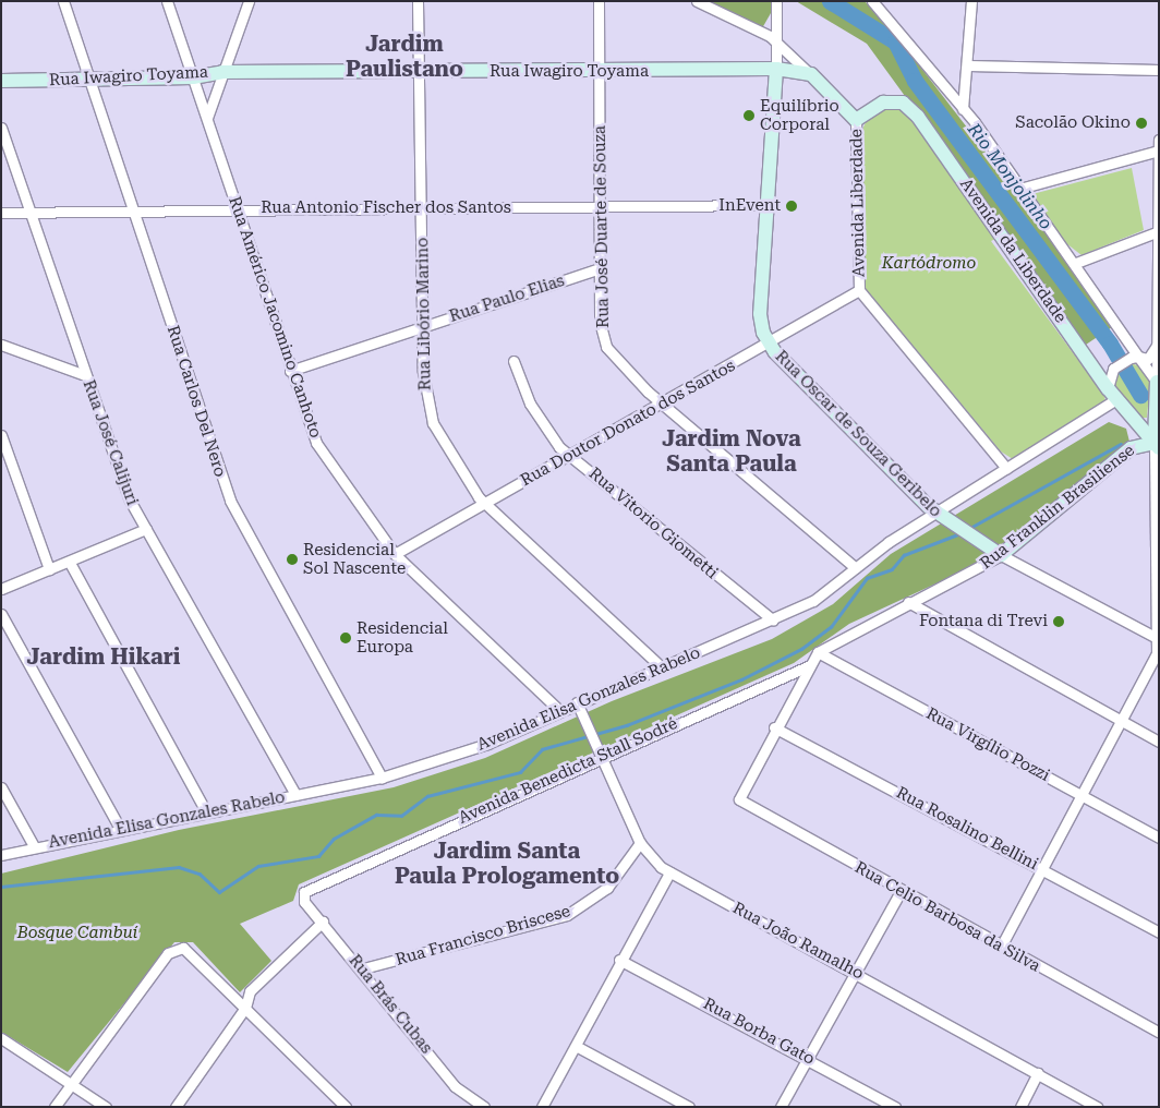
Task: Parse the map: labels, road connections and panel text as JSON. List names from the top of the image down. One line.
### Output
{"streets":{"street":["Rua Iwagiro Toyama","Avenida Liberdade","Rua Antonio Fischer dos Santos","Rua José Duarte de Souza","Avenida da Liberdade","Rua Paulo Elias","Rua Libório Marino","Rua Américo Jacomino Canhoto","Rua Carlos Del Nero","Rua Doutor Donato dos Santos","Rua Oscar de Souza Geribelo","Rua José Calijuri","Rua Franklin Brasiliense","Rua Vitorio Giometti","Avenida Elisa Gonzales Rabelo","Rua Virgílio Pozzi","Avenida Benedicta Stall Sodré","Rua Rosalino Bellini","Rua Celio Barbosa da Silva","Rua Francisco Briscese","Rua João Ramalho","Rua Brás Cubas","Rua Borba Gato"]},"crossings":[["Rua Iwagiro Toyama","Avenida Liberdade"],["Rua Iwagiro Toyama","Rua José Duarte de Souza"],["Rua Iwagiro Toyama","Rua Libório Marino"],["Rua Iwagiro Toyama","Rua Américo Jacomino Canhoto"],["Rua Iwagiro Toyama","Rua Carlos Del Nero"],["Rua Iwagiro Toyama","Rua Oscar de Souza Geribelo"],["Avenida Liberdade","Avenida da Liberdade"],["Avenida Liberdade","Rua Doutor Donato dos Santos"],["Avenida Liberdade","Rua Oscar de Souza Geribelo"],["Avenida Liberdade","Avenida Elisa Gonzales Rabelo"],["Rua Antonio Fischer dos Santos","Rua José Duarte de Souza"],["Rua Antonio Fischer dos Santos","Rua Libório Marino"],["Rua Antonio Fischer dos Santos","Rua Américo Jacomino Canhoto"],["Rua Antonio Fischer dos Santos","Rua Carlos Del Nero"],["Rua Antonio Fischer dos Santos","Rua Oscar de Souza Geribelo"],["Rua Antonio Fischer dos Santos","Rua José Calijuri"],["Rua José Duarte de Souza","Rua Paulo Elias"],["Rua José Duarte de Souza","Rua Doutor Donato dos Santos"],["Rua José Duarte de Souza","Avenida Elisa Gonzales Rabelo"],["Avenida da Liberdade","Rua Franklin Brasiliense"],["Avenida da Liberdade","Avenida Elisa Gonzales Rabelo"],["Rua Paulo Elias","Rua Libório Marino"],["Rua Paulo Elias","Rua Américo Jacomino Canhoto"],["Rua Libório Marino","Rua Doutor Donato dos Santos"],["Rua Libório Marino","Avenida Elisa Gonzales Rabelo"],["Rua Américo Jacomino Canhoto","Rua Doutor Donato dos Santos"],["Rua Américo Jacomino Canhoto","Avenida Elisa Gonzales Rabelo"],["Rua Carlos Del Nero","Avenida Elisa Gonzales Rabelo"],["Rua Doutor Donato dos Santos","Rua Oscar de Souza Geribelo"],["Rua Doutor Donato dos Santos","Rua Vitorio Giometti"],["Rua Oscar de Souza Geribelo","Rua Franklin Brasiliense"],["Rua Oscar de Souza Geribelo","Avenida Elisa Gonzales Rabelo"],["Rua José Calijuri","Avenida Elisa Gonzales Rabelo"],["Rua Franklin Brasiliense","Rua Virgílio Pozzi"],["Rua Vitorio Giometti","Avenida Elisa Gonzales Rabelo"],["Avenida Elisa Gonzales Rabelo","Rua João Ramalho"],["Avenida Benedicta Stall Sodré","Rua João Ramalho"],["Avenida Benedicta Stall Sodré","Rua Brás Cubas"],["Rua Rosalino Bellini","Rua Celio Barbosa da Silva"],["Rua Francisco Briscese","Rua João Ramalho"],["Rua Francisco Briscese","Rua Brás Cubas"]],"districts":["Jardim Paulistano","Jardim Nova Santa Paula","Jardim Hikari","Jardim Santa Paula Prologamento"],"water":["Rio Monjolinho"],"parks":["Kartódromo","Bosque Cambuí"],"places":["Equilíbrio Corporal","Sacolão Okino","InEvent","Residencial Sol Nascente","Fontana di Trevi","Residencial Europa"]}
